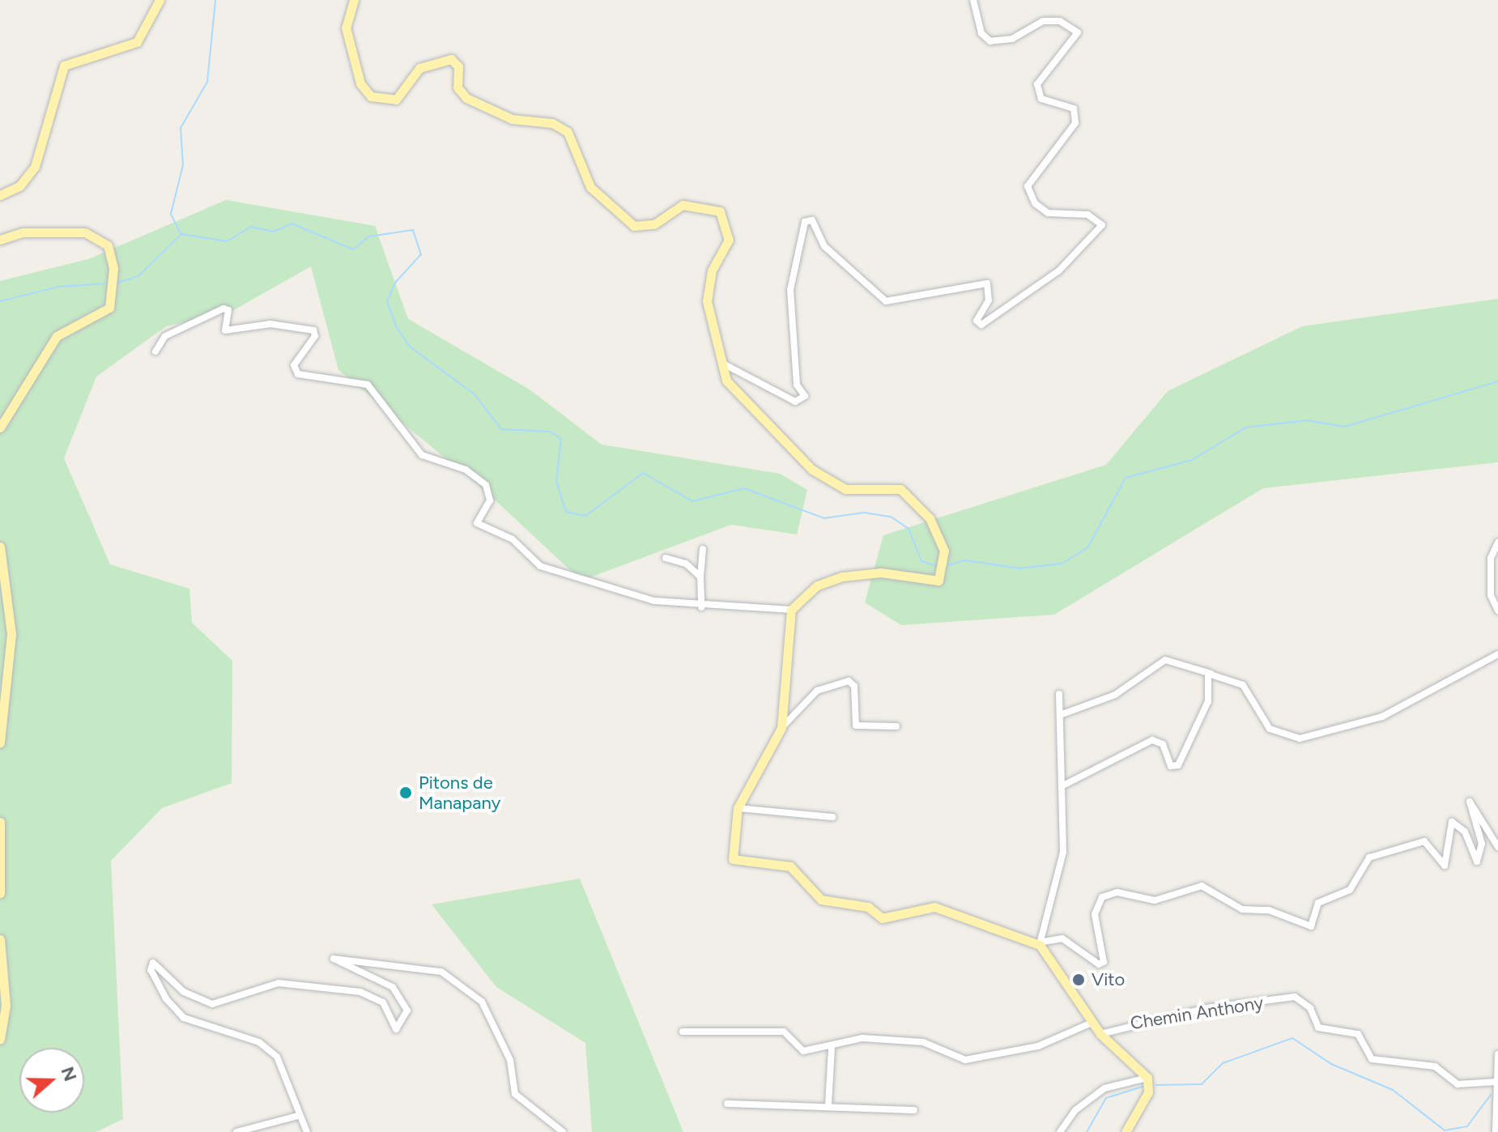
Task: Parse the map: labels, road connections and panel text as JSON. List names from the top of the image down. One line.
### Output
{"streets":{"street":["Chemin Anthony"]},"places":["Pitons de Manapany","Vito"],"north":"right"}
